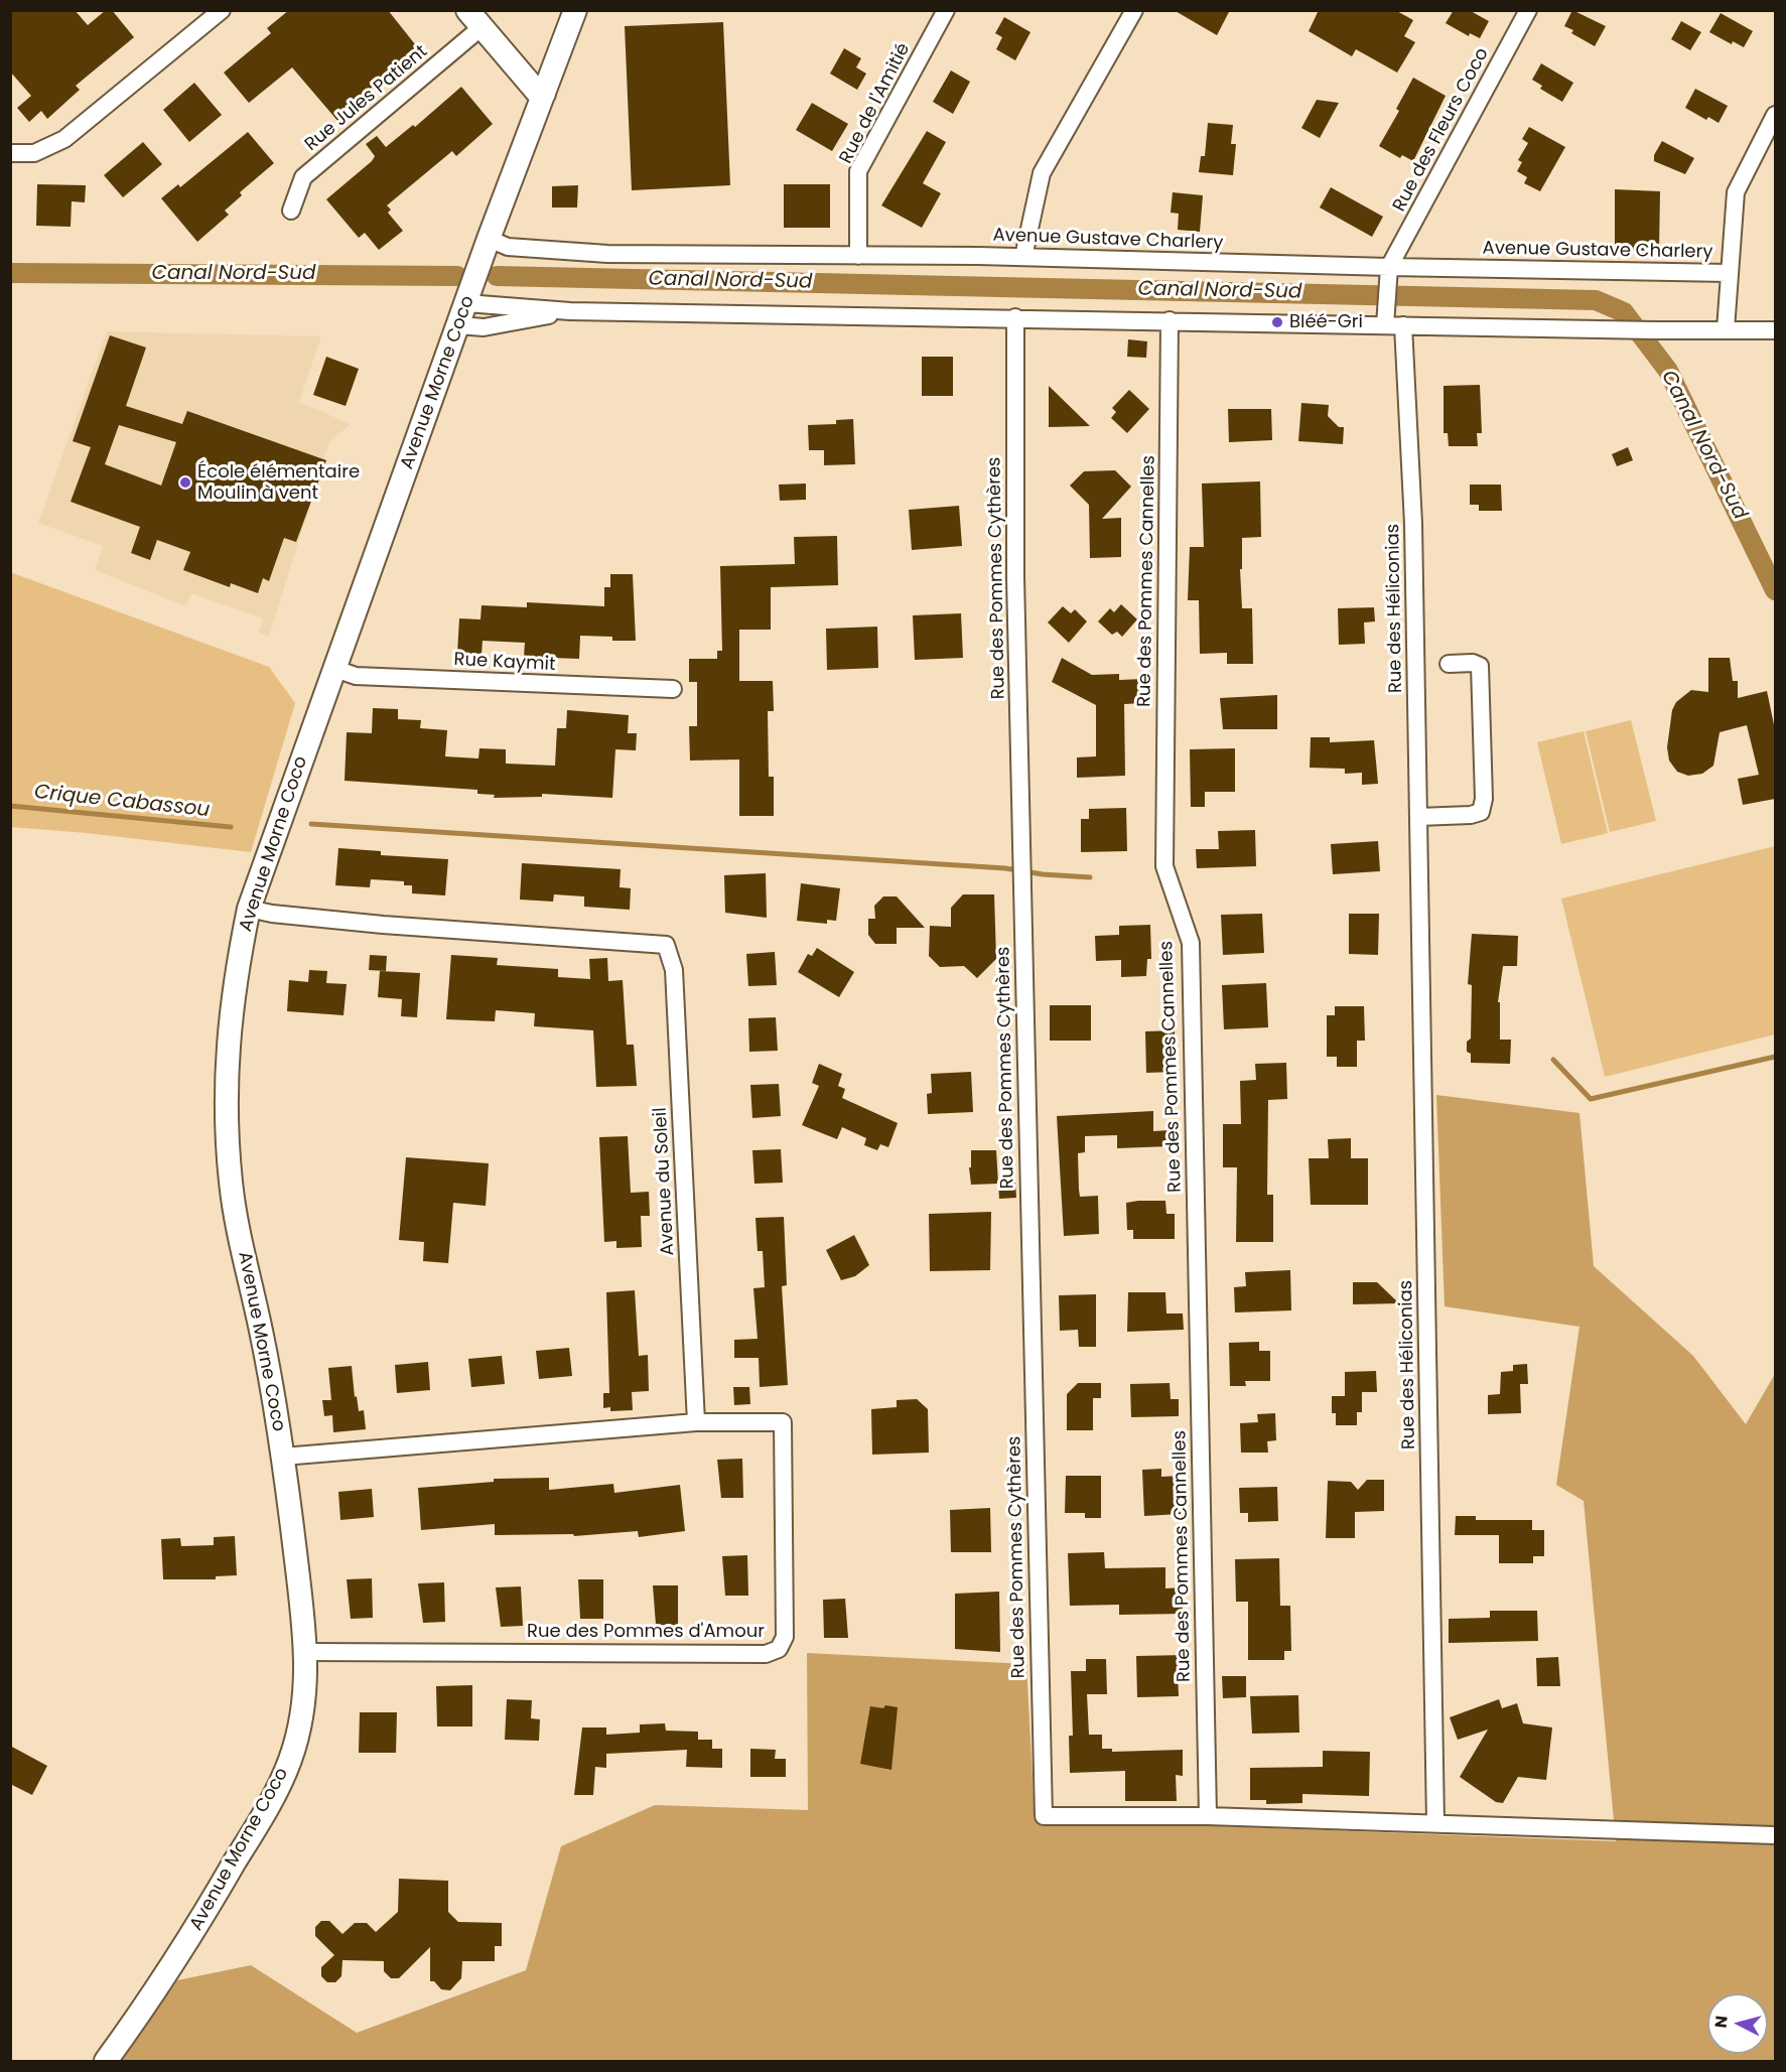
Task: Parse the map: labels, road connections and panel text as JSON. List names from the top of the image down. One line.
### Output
{"streets":{"street":["Rue Jules Patient","Rue de l'Amitié","Rue des Fleurs Coco","Avenue Gustave Charlery","Avenue Morne Coco","Rue des Pommes Cythères","Rue des Pommes Cannelles","Rue des Héliconias","Rue Kaymit","Avenue du Soleil","Rue des Pommes d'Amour"]},"crossings":[["Rue de l'Amitié","Avenue Gustave Charlery"],["Rue des Fleurs Coco","Avenue Gustave Charlery"],["Avenue Gustave Charlery","Avenue Morne Coco"],["Avenue Morne Coco","Rue Kaymit"],["Avenue Morne Coco","Avenue du Soleil"],["Avenue Morne Coco","Rue des Pommes d'Amour"],["Rue des Pommes Cythères","Rue des Pommes Cannelles"],["Avenue du Soleil","Rue des Pommes d'Amour"]],"water":["Canal Nord-Sud","Crique Cabassou"],"places":["Bléé-Gri","École élémentaire Moulin à vent"],"north":"left"}
